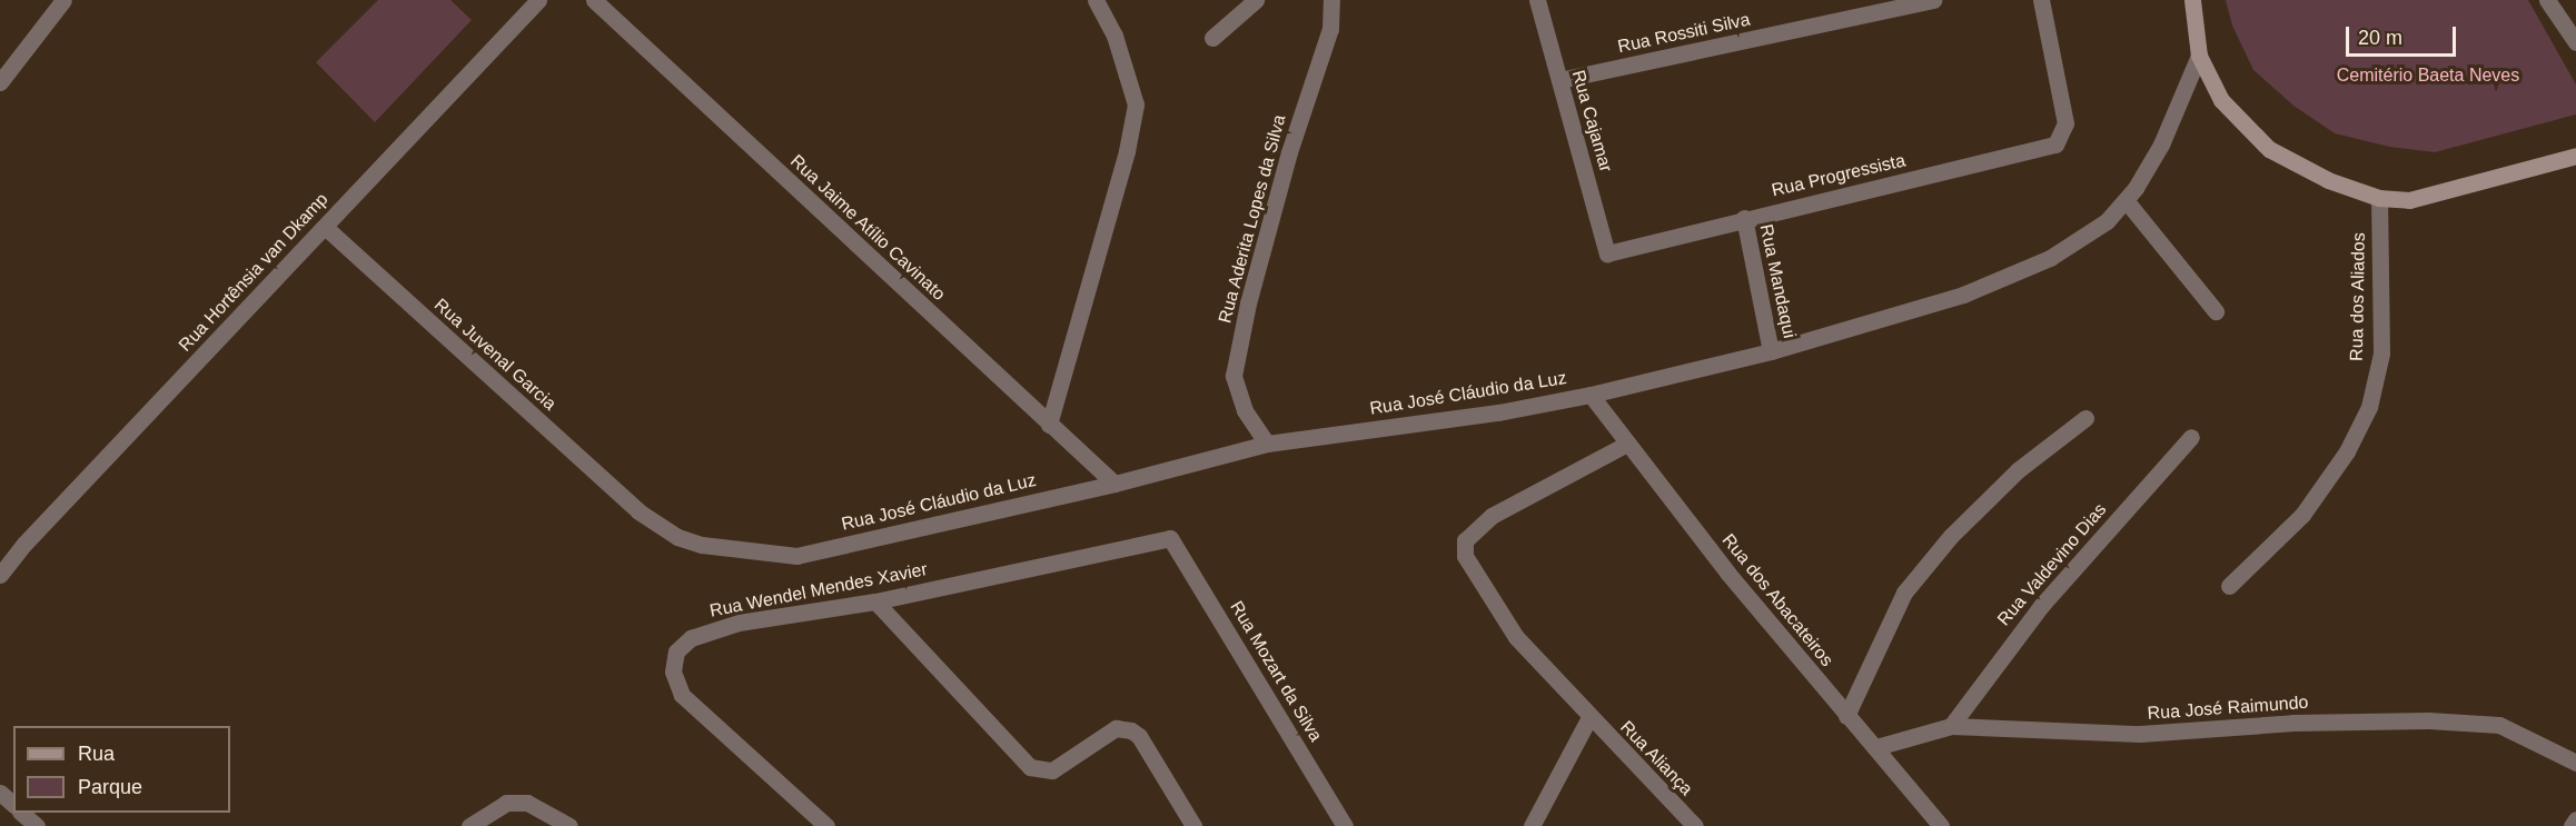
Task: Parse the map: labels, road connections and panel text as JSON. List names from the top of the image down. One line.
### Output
{"streets":{"street":["Rua Rossiti Silva","Rua Cajamar","Rua Progressista","Rua Aderita Lopes da Silva","Rua Jaime Atílio Cavinato","Rua Hortênsia van Dkamp","Rua Mandaqui","Rua dos Aliados","Rua Juvenal Garcia","Rua José Cláudio da Luz","Rua Valdevino Dias","Rua Wendel Mendes Xavier","Rua dos Abacateiros","Rua Mozart da Silva","Rua José Raimundo","Rua Aliança"]},"crossings":[["Rua Rossiti Silva","Rua Cajamar"],["Rua Cajamar","Rua Progressista"],["Rua Progressista","Rua Mandaqui"],["Rua Aderita Lopes da Silva","Rua José Cláudio da Luz"],["Rua Jaime Atílio Cavinato","Rua José Cláudio da Luz"],["Rua Hortênsia van Dkamp","Rua Juvenal Garcia"],["Rua Mandaqui","Rua José Cláudio da Luz"],["Rua Juvenal Garcia","Rua José Cláudio da Luz"],["Rua José Cláudio da Luz","Rua dos Abacateiros"],["Rua Valdevino Dias","Rua José Raimundo"],["Rua Wendel Mendes Xavier","Rua Mozart da Silva"],["Rua dos Abacateiros","Rua José Raimundo"],["Rua dos Abacateiros","Rua Aliança"]],"parks":["Cemitério Baeta Neves"],"legend":["Rua","Parque"],"scale_bar":"20 m"}
